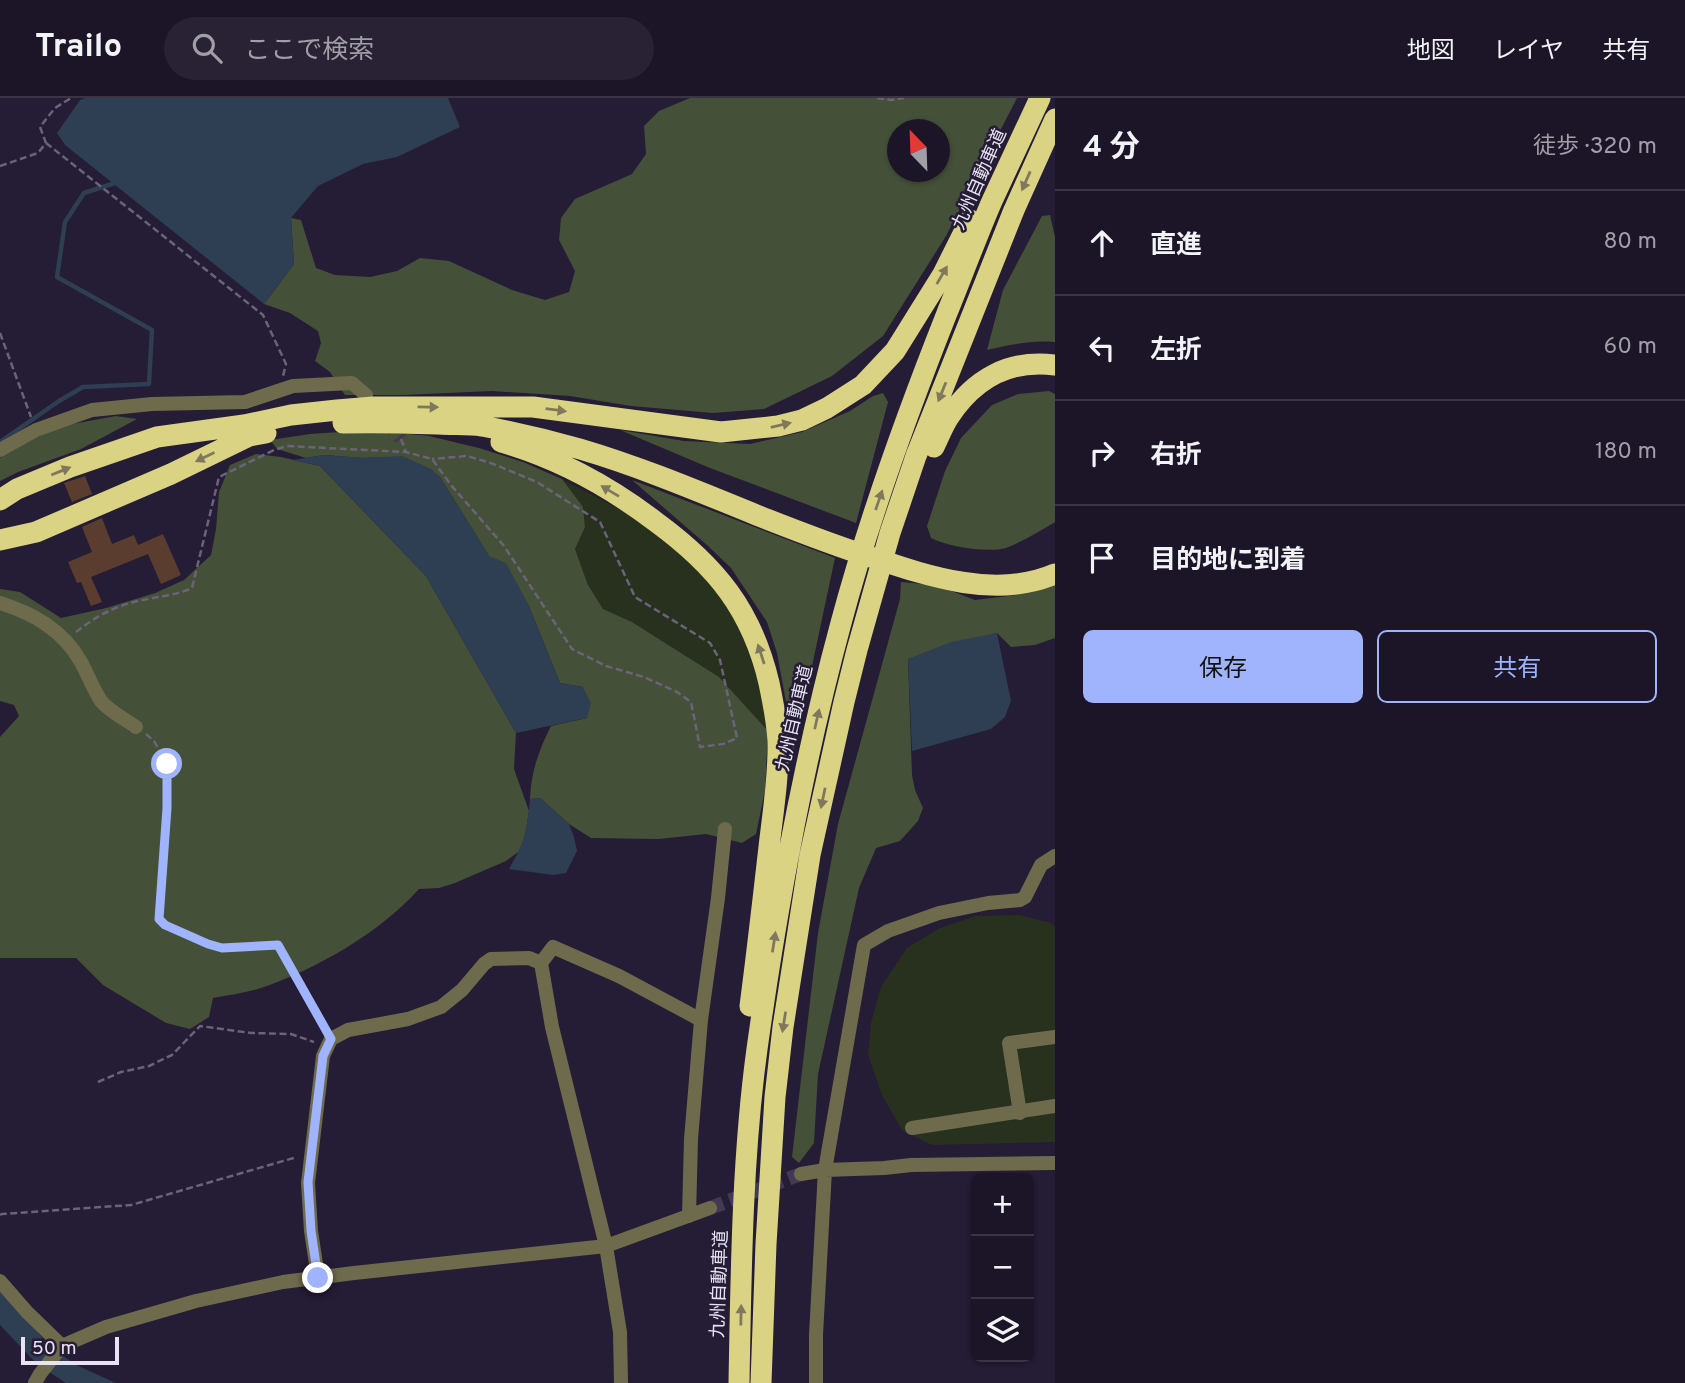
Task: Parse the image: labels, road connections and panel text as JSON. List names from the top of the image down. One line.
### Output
{"streets":{"highway":["九州自動車道"]},"scale_bar":"50 m","north":"top left","page":{"header":"Trailo","search":"ここで検索","nav":["地図","レイヤ","共有"],"heading":["4 分","徒歩 · 320 m"],"list":[["直進","80 m"],["左折","60 m"],["右折","180 m"],"目的地に到着"],"buttons":["保存","共有"],"map_buttons":["+","−"],"scale":"50 m"}}
